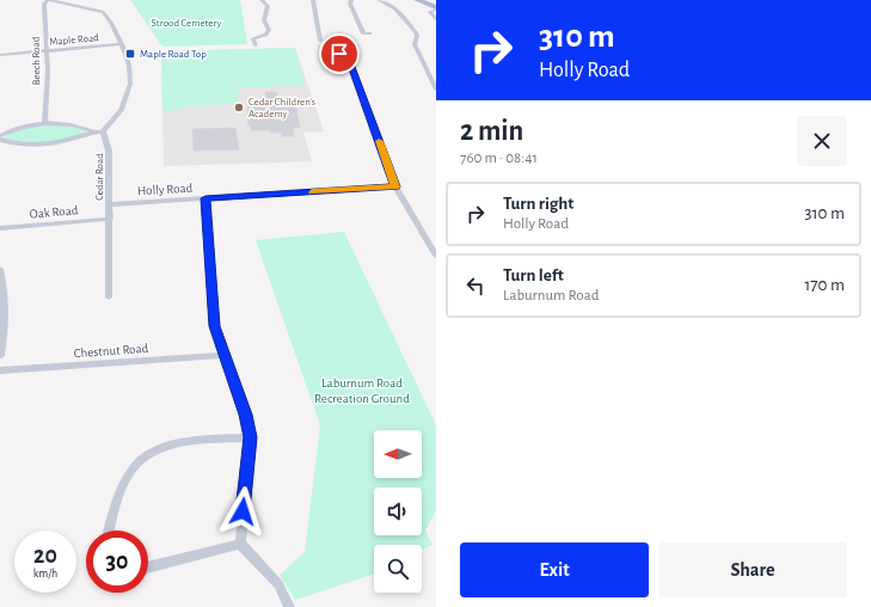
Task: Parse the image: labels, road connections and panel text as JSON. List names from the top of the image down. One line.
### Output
{"streets":{"street":["Maple Road","Beech Road","Cedar Road","Holly Road","Oak Road","Chestnut Road"]},"crossings":[["Maple Road","Beech Road"],["Cedar Road","Holly Road"],["Cedar Road","Oak Road"]],"parks":["Strood Cemetery","Laburnum Road Recreation Ground"],"places":{"transit":["Maple Road Top"],"other":["Cedar Children's Academy"]},"north":"left","page":{"turn":["310 m","Holly Road"],"heading":["2 min","760 m · 08:41"],"list":[{"name":"Turn right","note":"Holly Road","value":"310 m"},{"name":"Turn left","note":"Laburnum Road","value":"170 m"}],"speed":"20 km/h","limit":"30","buttons":["Exit","Share"]}}
